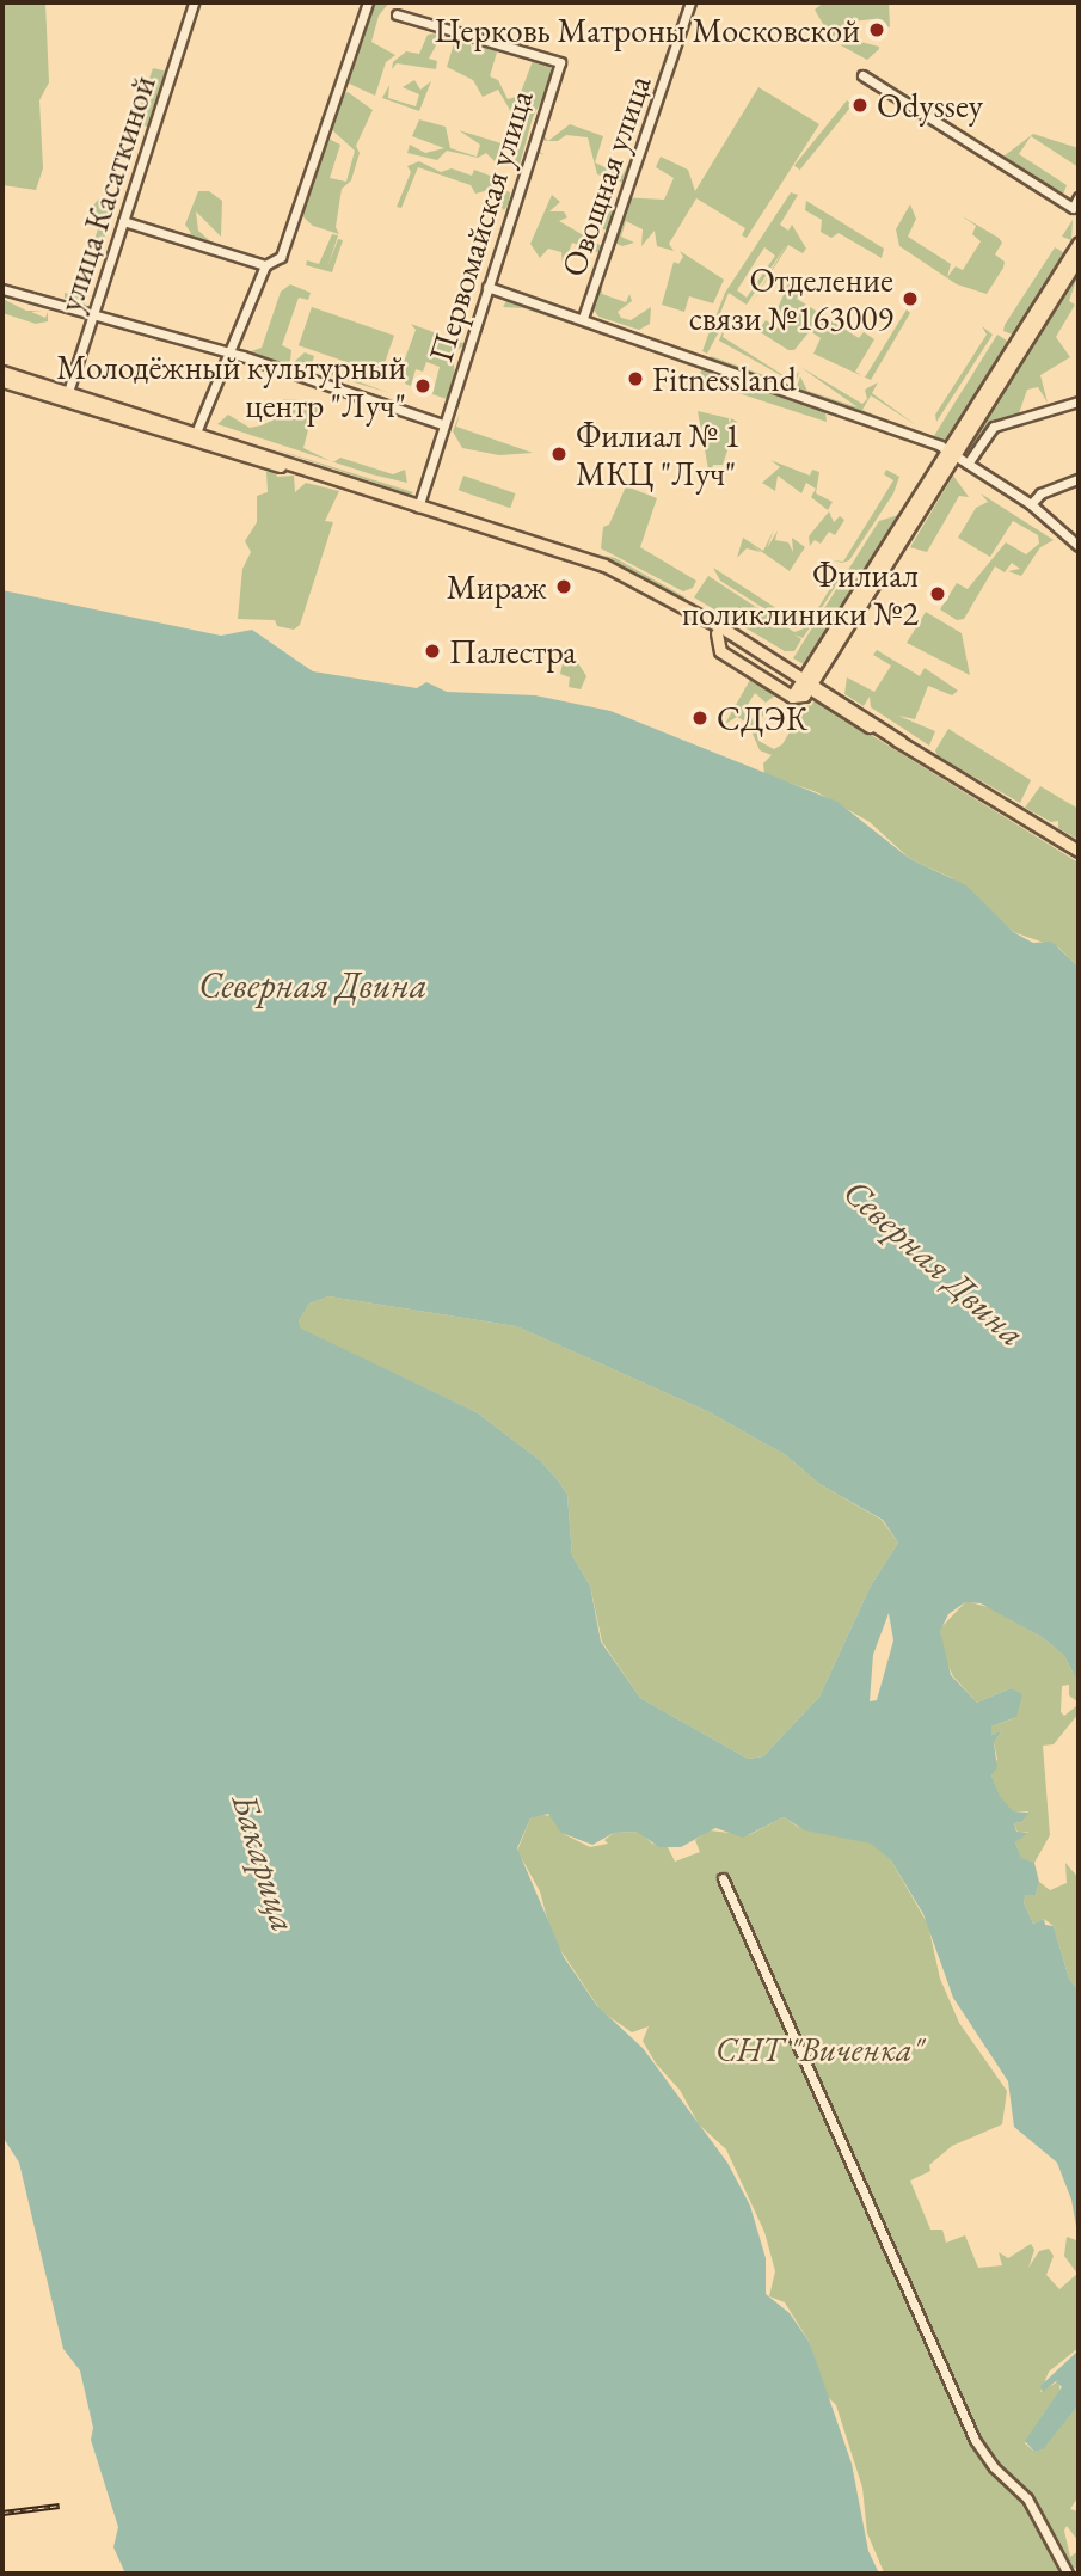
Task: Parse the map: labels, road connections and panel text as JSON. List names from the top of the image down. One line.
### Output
{"streets":{"street":["Овощная улица","улица Касаткиной","Первомайская улица"]},"water":["Северная Двина","Бакарица"],"parks":["СНТ \"Виченка\""],"places":["Церковь Матроны Московской","Odyssey","Отделение связи №163009","Fitnessland","Молодёжный культурный центр \"Луч\"","Филиал № 1 МКЦ \"Луч\"","Мираж","Филиал поликлиники №2","Палестра","СДЭК"]}
